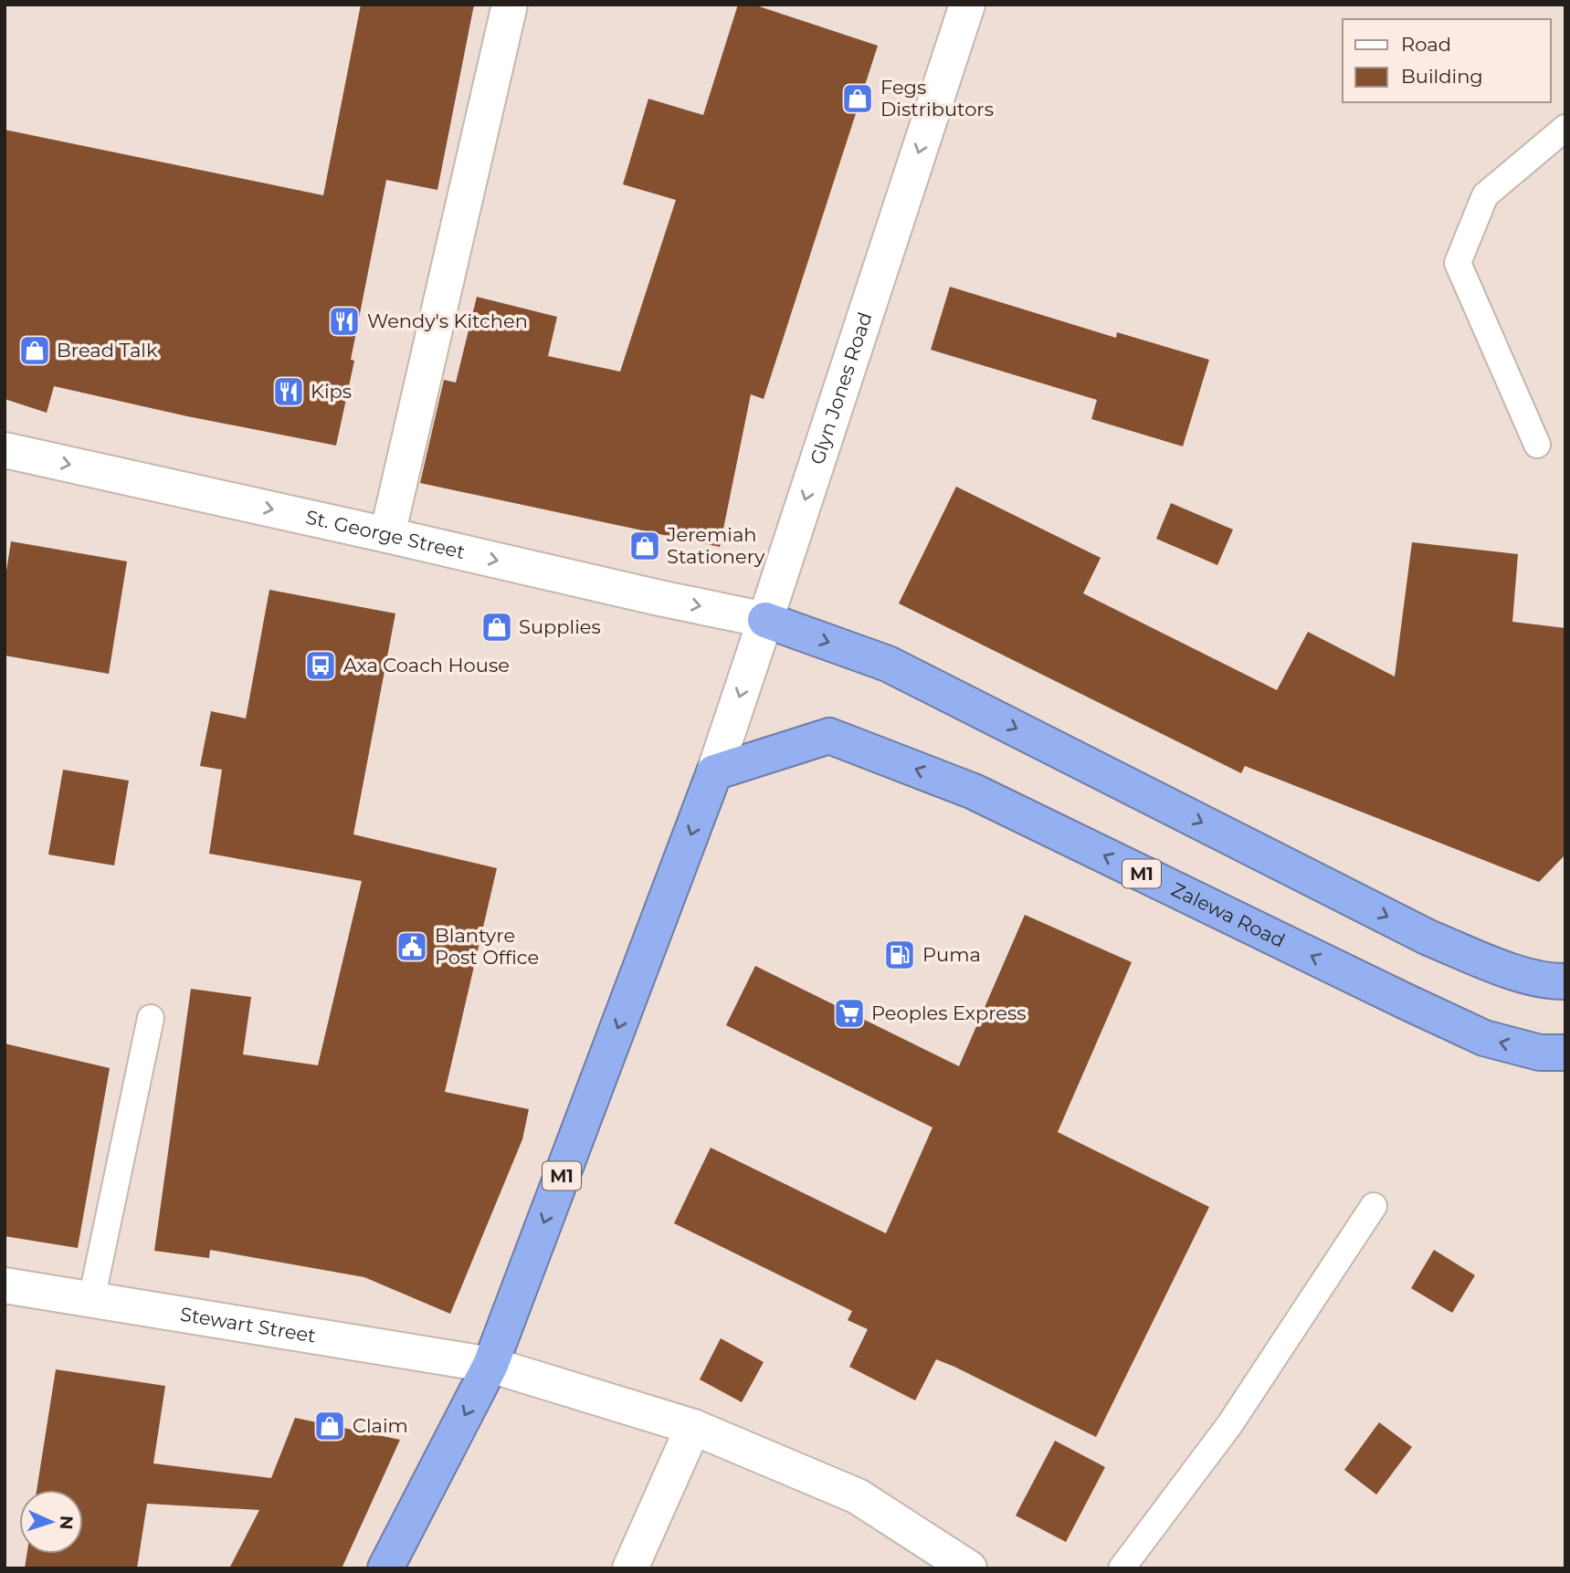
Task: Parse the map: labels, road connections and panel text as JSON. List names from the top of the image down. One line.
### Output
{"streets":{"highway":["M1","Zalewa Road"],"street":["Glyn Jones Road","St. George Street","Stewart Street"]},"crossings":[["Glyn Jones Road","St. George Street"],["Glyn Jones Road","M1"],["Glyn Jones Road","Zalewa Road"],["M1","Zalewa Road"],["M1","Stewart Street"]],"one_way":["Glyn Jones Road","St. George Street"],"places":{"shop":["Fegs Distributors","Bread Talk","Jeremiah Stationery","Supplies","Claim"],"restaurant":["Wendy's Kitchen","Kips"],"bus stop":["Axa Coach House"],"public building":["Blantyre Post Office"],"fuel station":["Puma"],"supermarket":["Peoples Express"]},"legend":["Road","Building"],"north":"right"}
